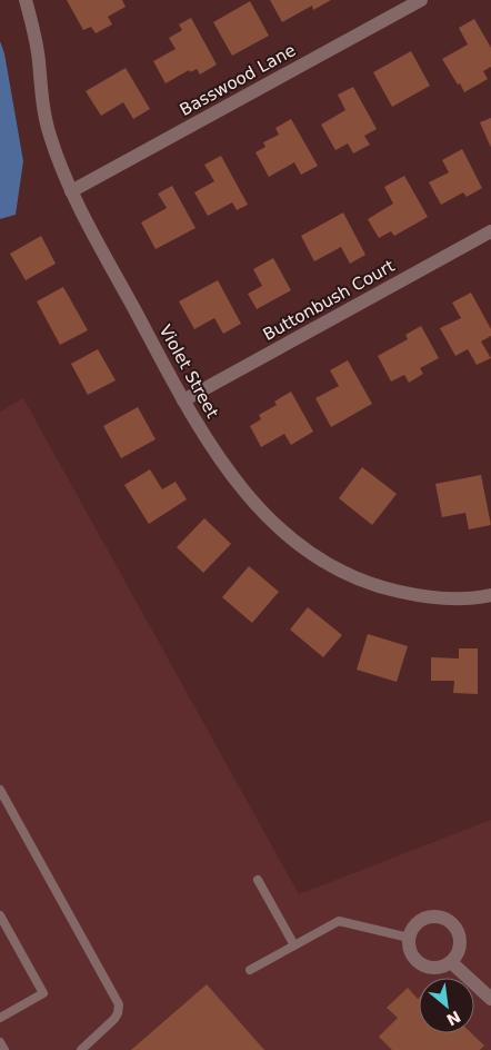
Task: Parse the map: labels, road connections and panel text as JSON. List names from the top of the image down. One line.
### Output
{"streets":{"street":["Basswood Lane","Buttonbush Court","Violet Street"]},"crossings":[["Basswood Lane","Violet Street"],["Buttonbush Court","Violet Street"]],"north":"bottom right"}
